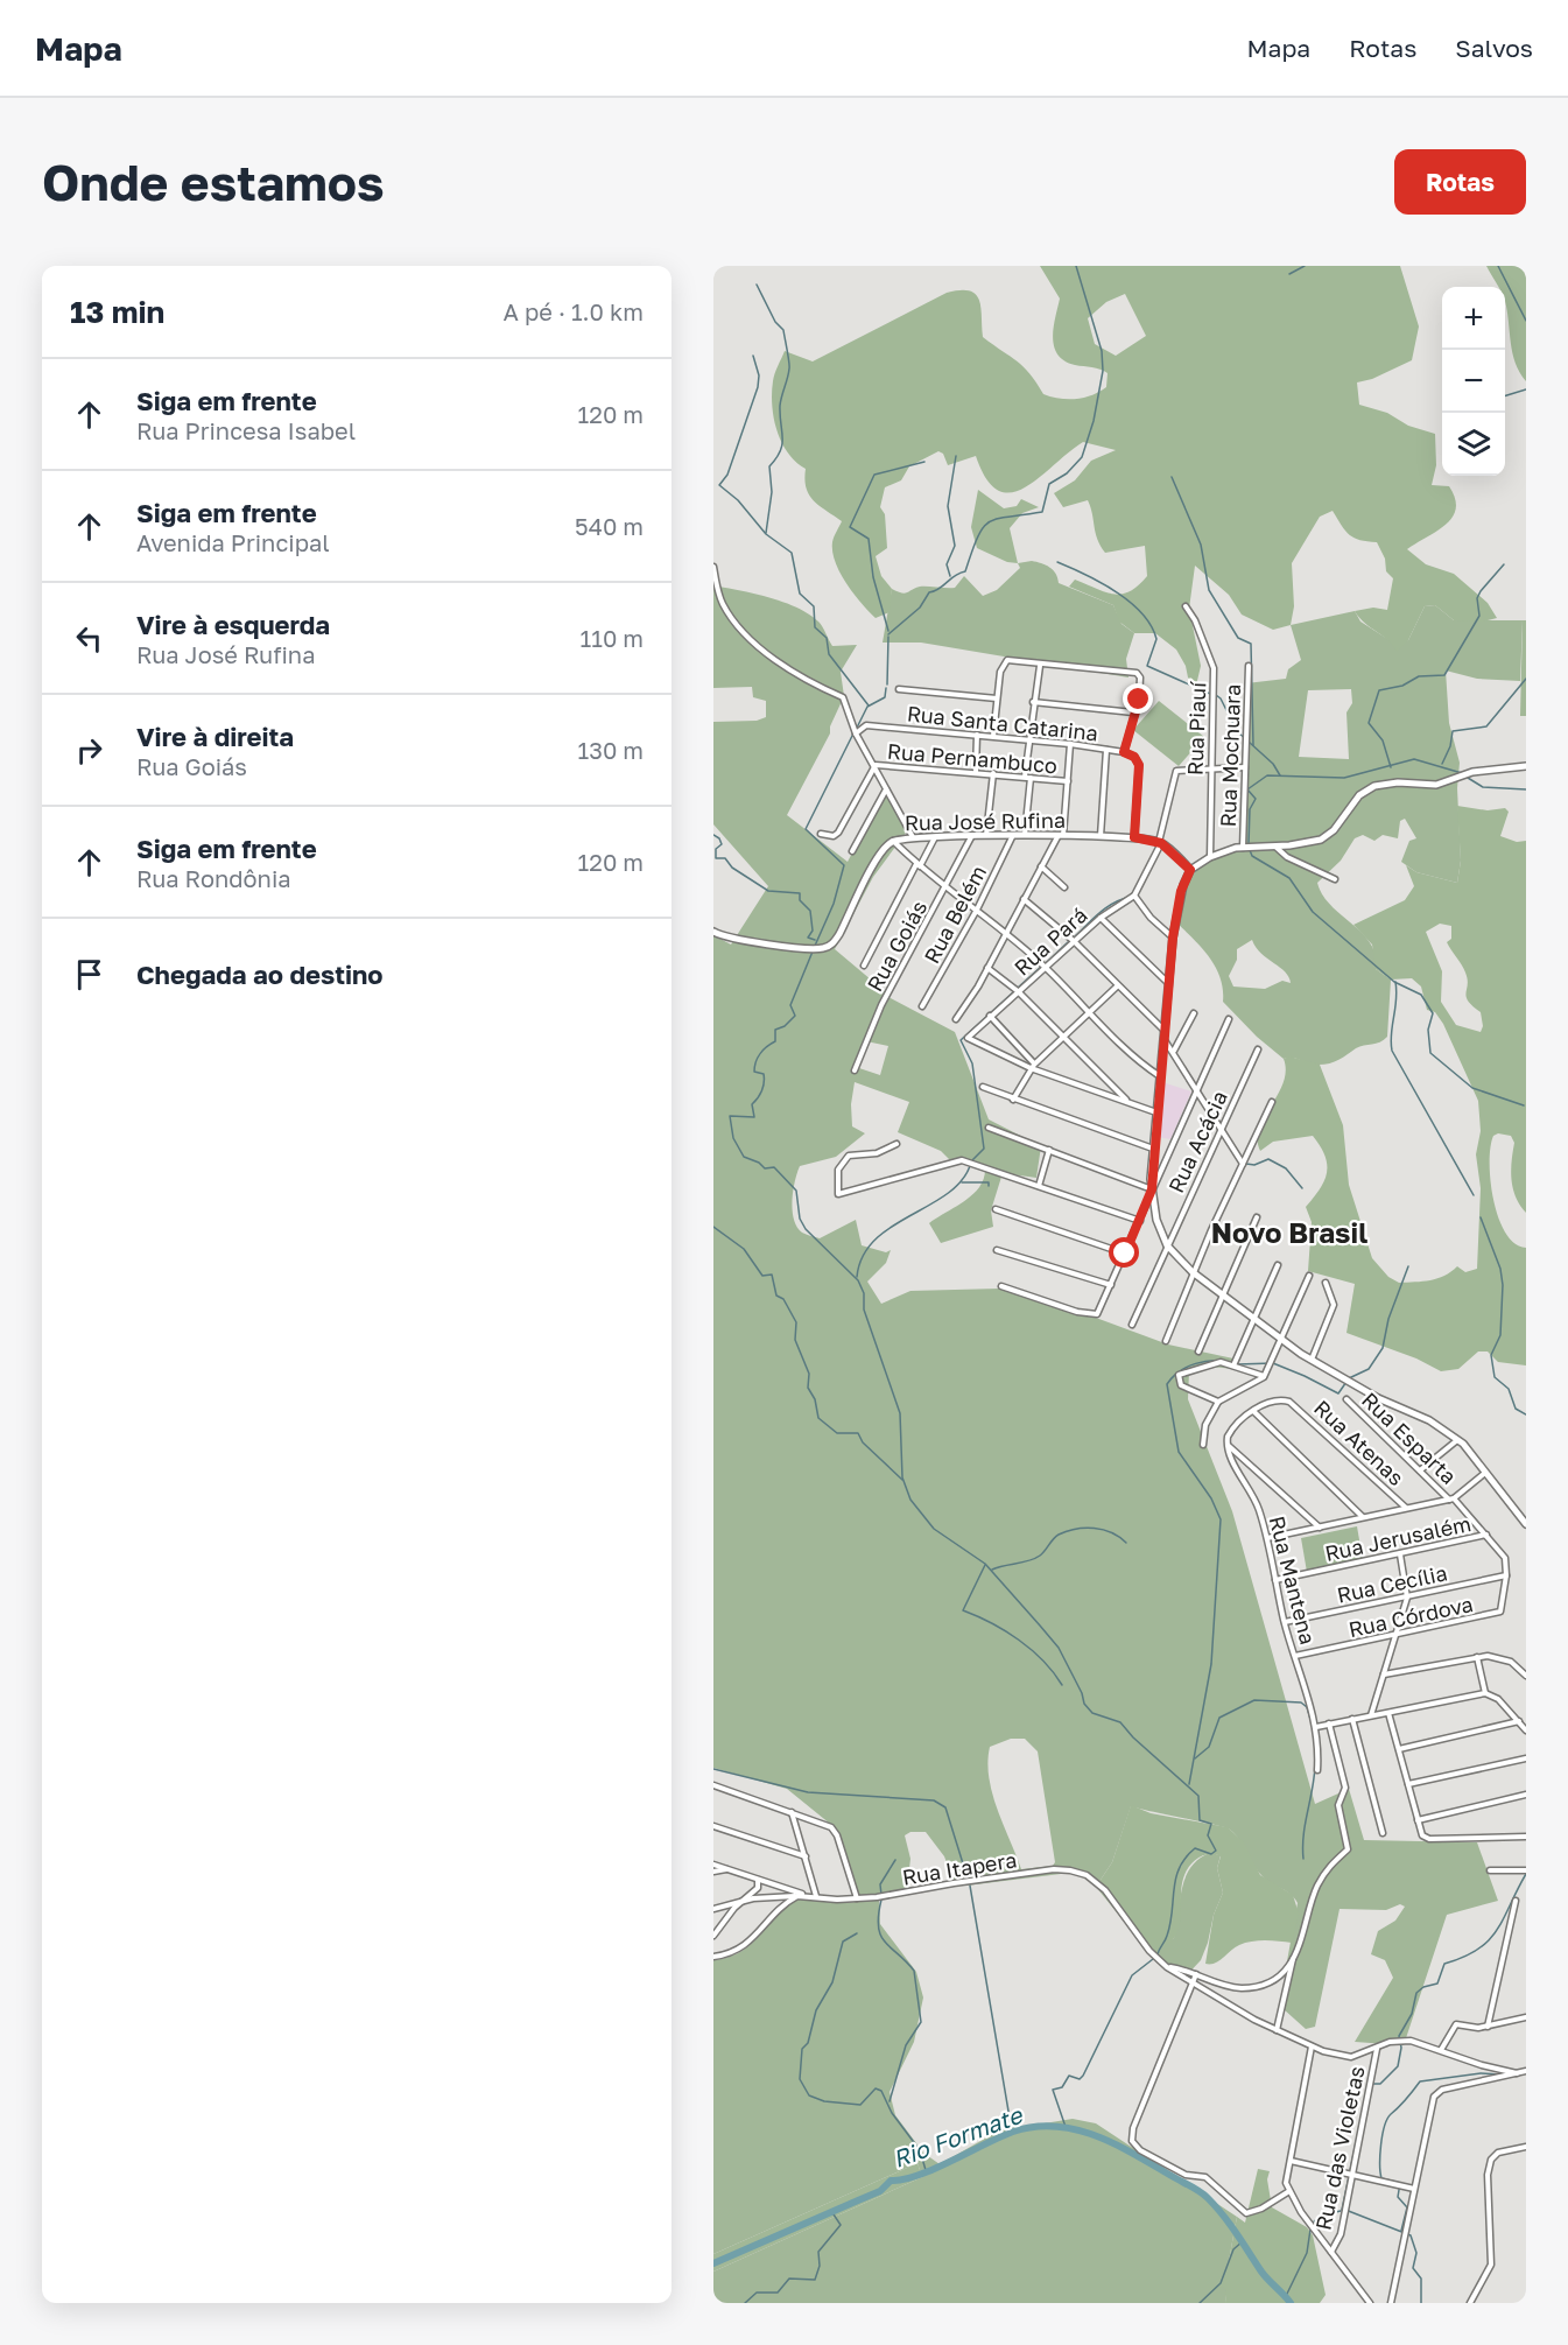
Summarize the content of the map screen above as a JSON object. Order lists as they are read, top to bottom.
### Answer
{
  "streets": {
    "street": [
      "Rua Santa Catarina",
      "Rua Piauí",
      "Rua Mochuara",
      "Rua Pernambuco",
      "Rua José Rufina",
      "Rua Belém",
      "Rua Pará",
      "Rua Goiás",
      "Rua Acácia",
      "Rua Esparta",
      "Rua Atenas",
      "Rua Jerusalém",
      "Rua Mantena",
      "Rua Cecília",
      "Rua Córdova",
      "Rua Itapera",
      "Rua das Violetas"
    ]
  },
  "crossings": [
    ["Rua Santa Catarina", "Rua José Rufina"],
    ["Rua José Rufina", "Rua Belém"],
    ["Rua José Rufina", "Rua Goiás"],
    ["Rua Esparta", "Rua Jerusalém"],
    ["Rua Esparta", "Rua Cecília"],
    ["Rua Esparta", "Rua Córdova"],
    ["Rua Jerusalém", "Rua Mantena"],
    ["Rua Mantena", "Rua Cecília"],
    ["Rua Mantena", "Rua Córdova"],
    ["Rua Cecília", "Rua Córdova"],
    ["Rua Itapera", "Rua das Violetas"]
  ],
  "districts": ["Novo Brasil"],
  "water": ["Rio Formate"],
  "page": {
    "header": "Mapa",
    "nav": ["Mapa", "Rotas", "Salvos"],
    "buttons": "Rotas",
    "title": "Onde estamos",
    "heading": ["13 min", "A pé · 1.0 km"],
    "map_buttons": ["+", "−"],
    "list": [
      ["Siga em frente", "Rua Princesa Isabel", "120 m"],
      ["Siga em frente", "Avenida Principal", "540 m"],
      ["Vire à esquerda", "Rua José Rufina", "110 m"],
      ["Vire à direita", "Rua Goiás", "130 m"],
      ["Siga em frente", "Rua Rondônia", "120 m"],
      "Chegada ao destino"
    ]
  }
}
